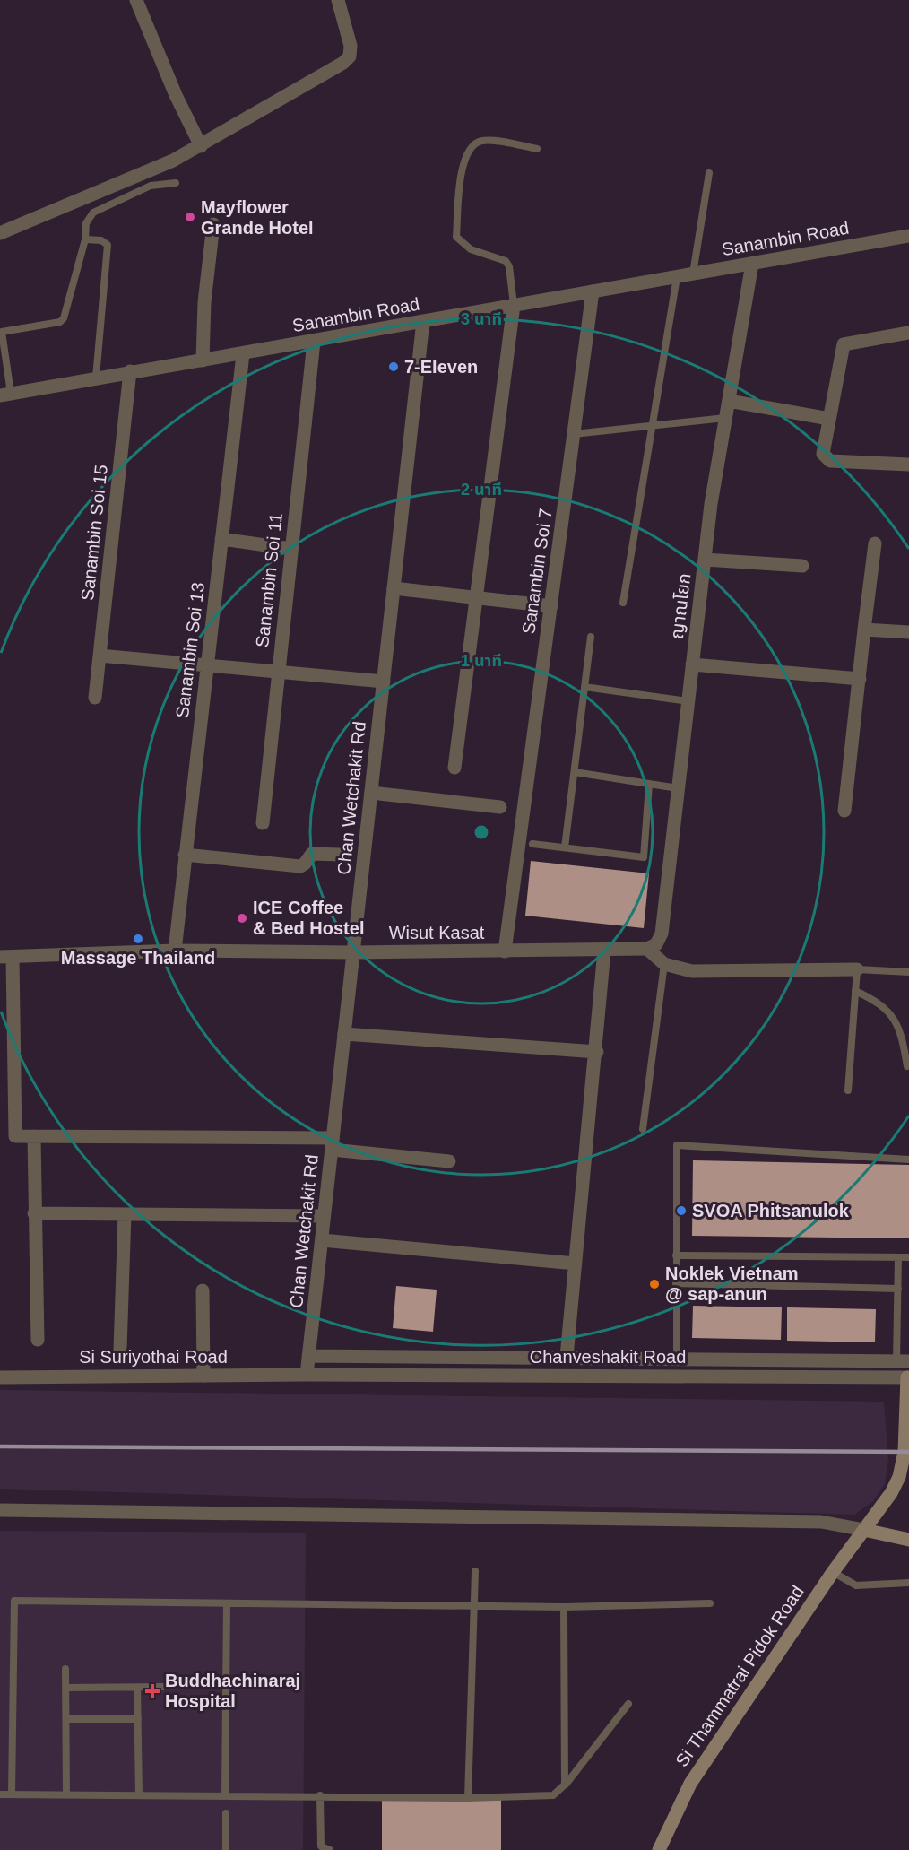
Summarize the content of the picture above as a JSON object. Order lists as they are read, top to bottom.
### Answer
{
  "streets": {
    "main road": ["Si Thammatrai Pidok Road"],
    "street": [
      "Sanambin Road",
      "Sanambin Soi 15",
      "Sanambin Soi 7",
      "Sanambin Soi 11",
      "ญาณโยก",
      "Sanambin Soi 13",
      "Chan Wetchakit Rd",
      "Wisut Kasat",
      "Si Suriyothai Road",
      "Chanveshakit Road"
    ]
  },
  "crossings": [
    ["Sanambin Road", "Sanambin Soi 15"],
    ["Sanambin Road", "Sanambin Soi 7"],
    ["Sanambin Road", "Sanambin Soi 11"],
    ["Sanambin Road", "ญาณโยก"],
    ["Sanambin Road", "Sanambin Soi 13"],
    ["Sanambin Road", "Chan Wetchakit Rd"],
    ["Sanambin Soi 7", "Wisut Kasat"],
    ["ญาณโยก", "Wisut Kasat"],
    ["Sanambin Soi 13", "Wisut Kasat"],
    ["Chan Wetchakit Rd", "Wisut Kasat"],
    ["Chan Wetchakit Rd", "Si Suriyothai Road"],
    ["Chan Wetchakit Rd", "Chanveshakit Road"],
    ["Si Suriyothai Road", "Chanveshakit Road"],
    ["Chanveshakit Road", "Si Thammatrai Pidok Road"]
  ],
  "places": {
    "other": [
      "Mayflower Grande Hotel",
      "7-Eleven",
      "ICE Coffee & Bed Hostel",
      "Massage Thailand",
      "SVOA Phitsanulok",
      "Noklek Vietnam @ sap-anun"
    ],
    "health": ["Buddhachinaraj Hospital"]
  },
  "rings": ["3 นาที", "2 นาที", "1 นาที"]
}
